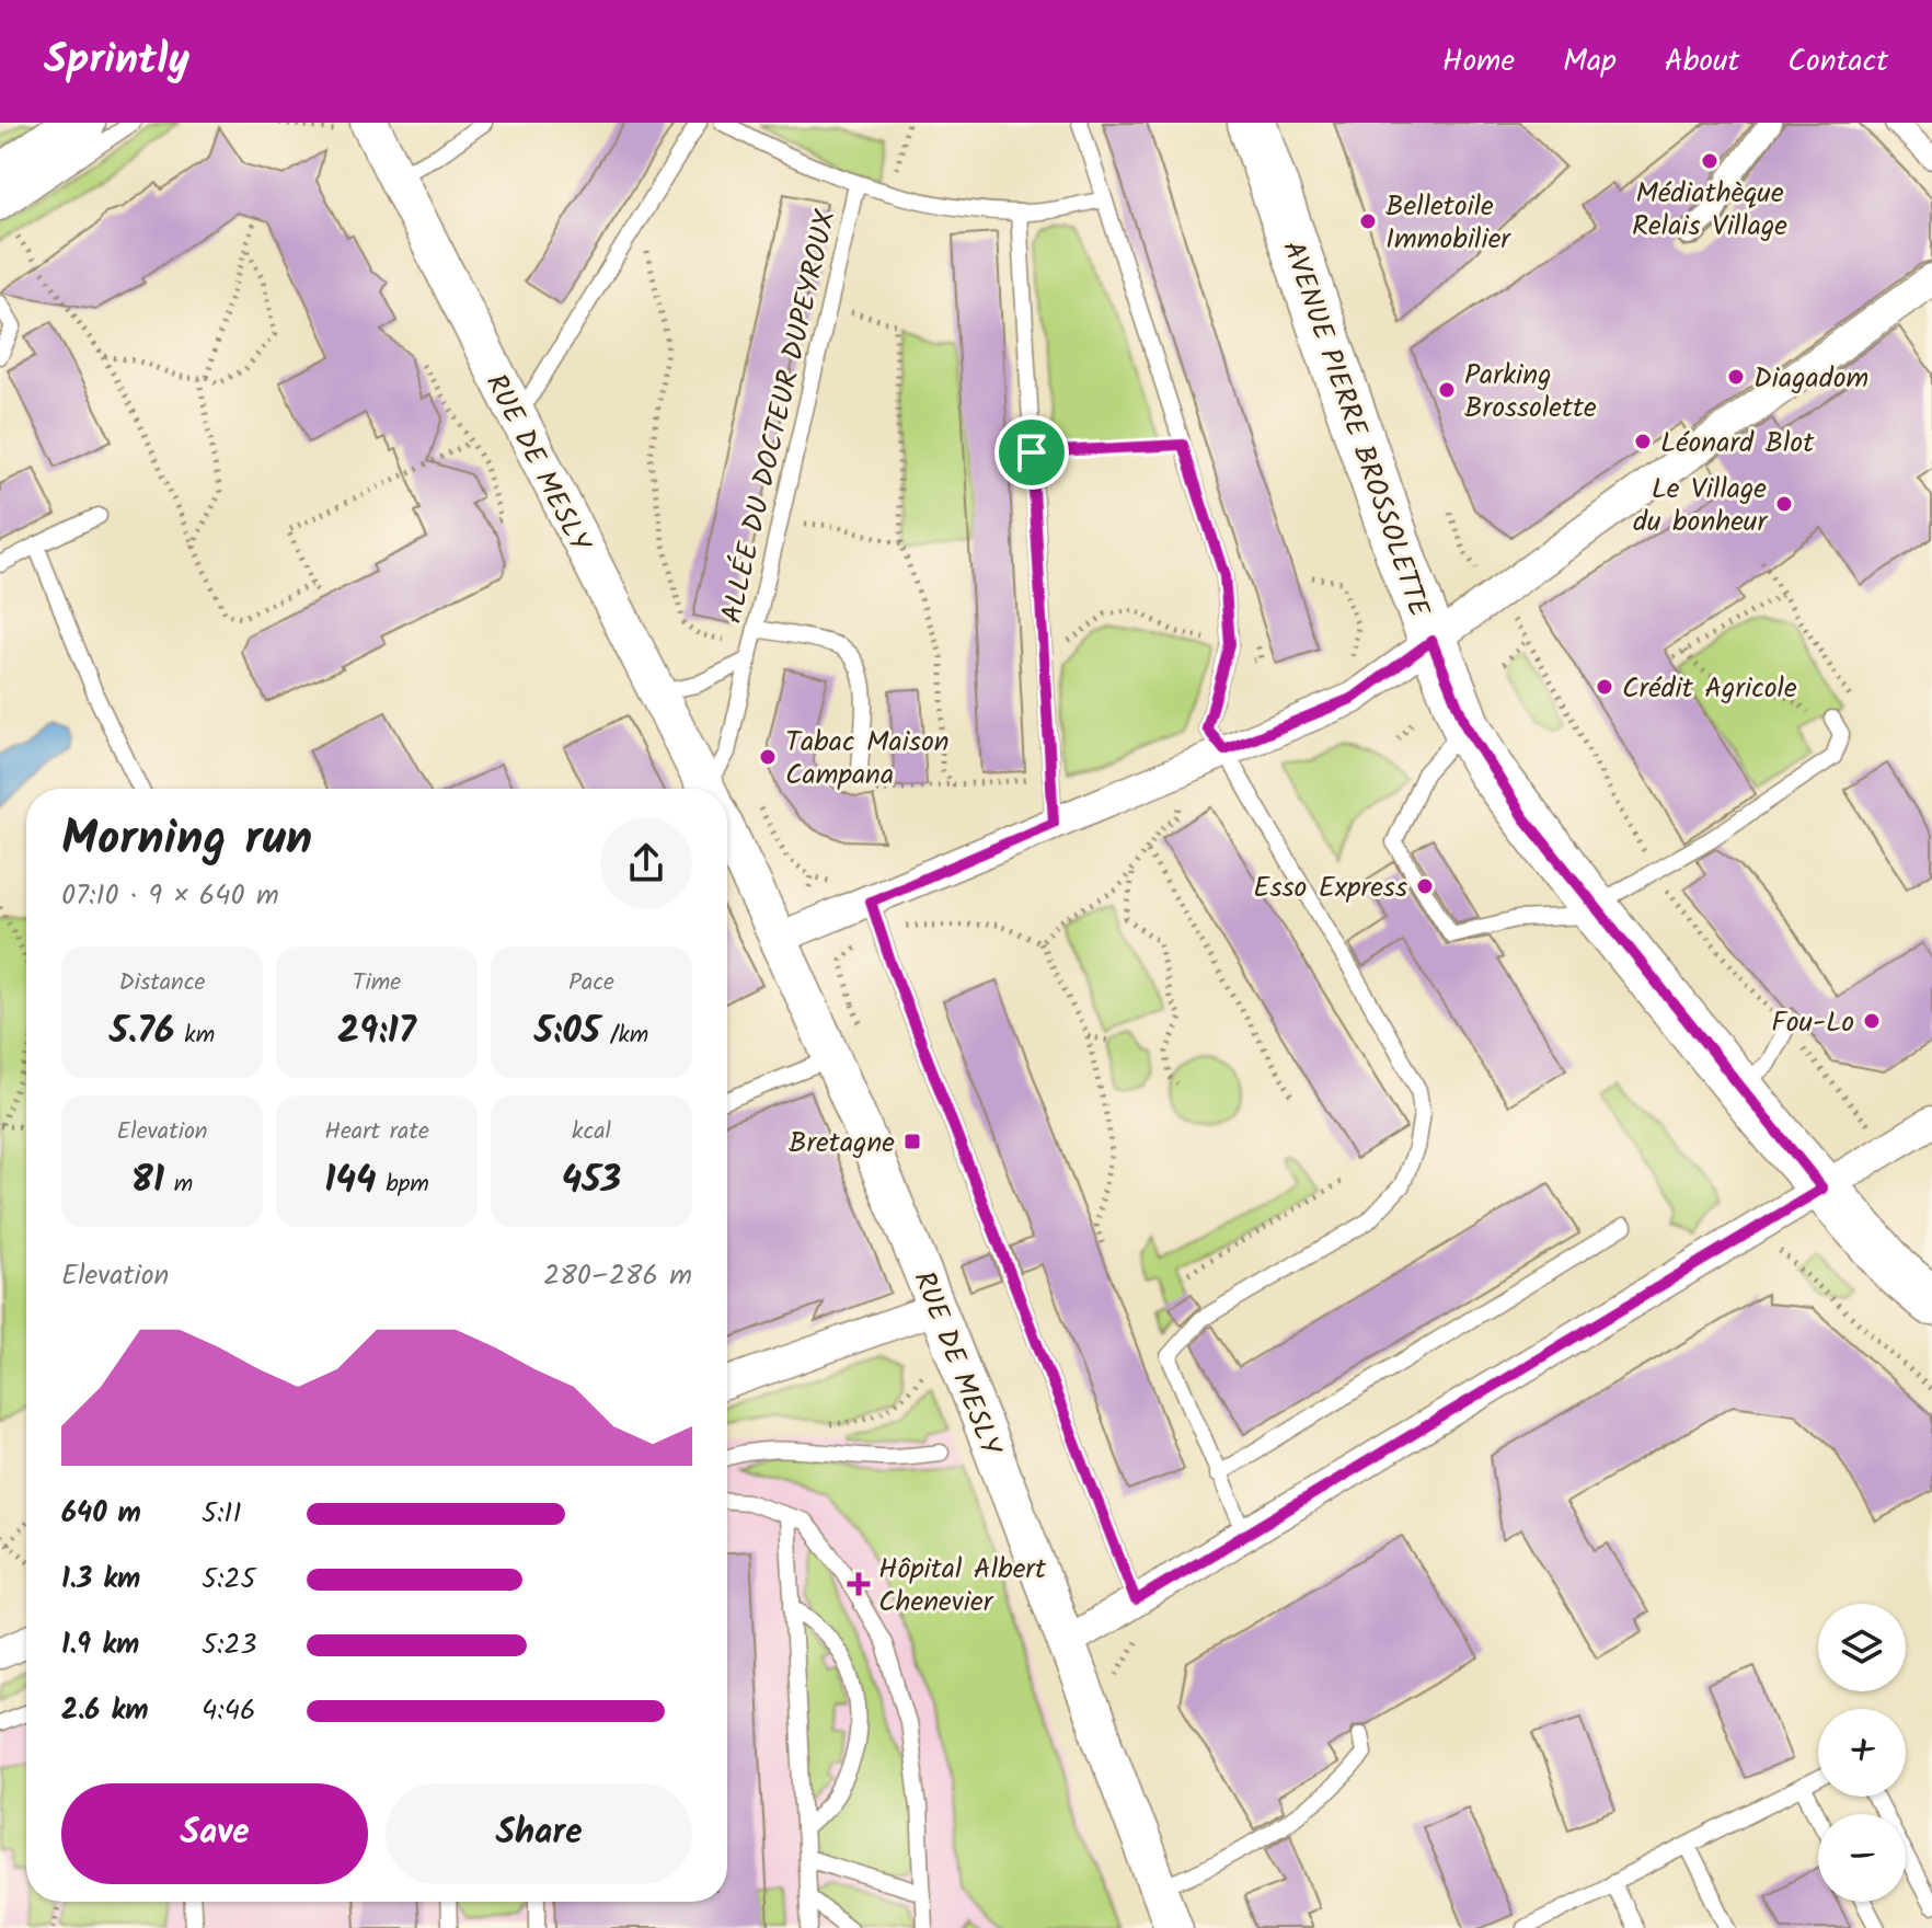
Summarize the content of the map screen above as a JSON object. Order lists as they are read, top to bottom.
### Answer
{
  "streets": {
    "main road": ["AVENUE PIERRE BROSSOLETTE"],
    "street": ["RUE DE MESLY"],
    "lane": ["ALLÉE DU DOCTEUR DUPEYROUX"]
  },
  "crossings": [
    ["ALLÉE DU DOCTEUR DUPEYROUX", "RUE DE MESLY"]
  ],
  "places": {
    "other": [
      "Médiathèque Relais Village",
      "Belletoile Immobilier",
      "Diagadom",
      "Parking Brossolette",
      "Léonard Blot",
      "Le Village du bonheur",
      "Crédit Agricole",
      "Tabac Maison Campana",
      "Esso Express",
      "Fou-Lo"
    ],
    "transit": ["Bretagne"],
    "health": ["Hôpital Albert Chenevier"]
  },
  "page": {
    "header": "Sprintly",
    "nav": [
      "Home",
      "Map",
      "About",
      "Contact"
    ],
    "heading": ["Morning run", "07:10 · 9 × 640 m"],
    "stats": [
      ["Distance", "5.76 km"],
      ["Time", "29:17"],
      ["Pace", "5:05 /km"],
      ["Elevation", "81 m"],
      ["Heart rate", "144 bpm"],
      ["kcal", "453"]
    ],
    "chart": ["Elevation", "280–286 m"],
    "list": [
      {
        "name": "640 m",
        "note": "5:11"
      },
      {
        "name": "1.3 km",
        "note": "5:25"
      },
      {
        "name": "1.9 km",
        "note": "5:23"
      },
      {
        "name": "2.6 km",
        "note": "4:46"
      }
    ],
    "map_buttons": ["+", "−"],
    "buttons": ["Save", "Share"]
  }
}
